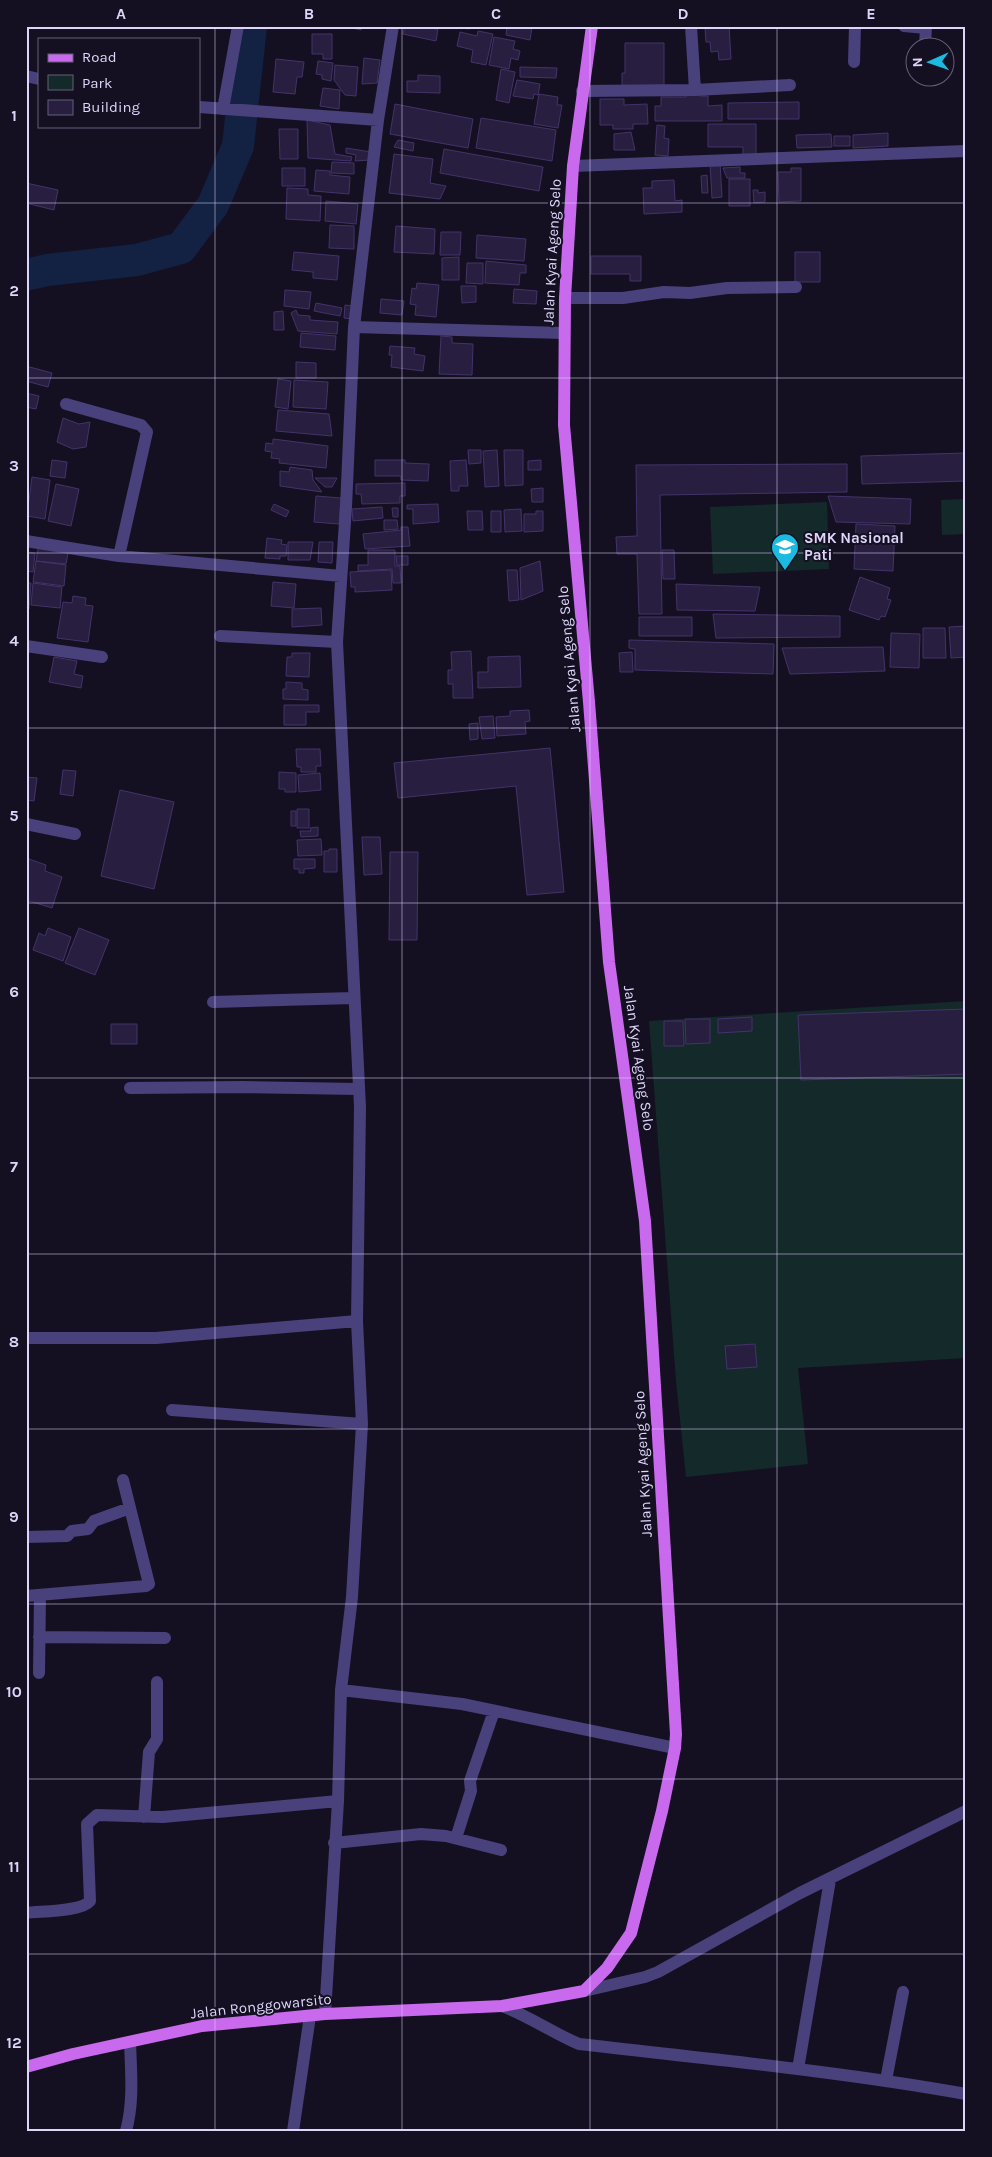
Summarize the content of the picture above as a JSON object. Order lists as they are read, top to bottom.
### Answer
{
  "streets": {
    "main road": ["Jalan Kyai Ageng Selo", "Jalan Ronggowarsito"]
  },
  "places": {
    "school or university": ["SMK Nasional Pati"]
  },
  "legend": ["Road", "Park", "Building"],
  "north": "left",
  "grid": {
    "columns": [
      "A",
      "B",
      "C",
      "D",
      "E"
    ],
    "rows": [
      "1",
      "2",
      "3",
      "4",
      "5",
      "6",
      "7",
      "8",
      "9",
      "10",
      "11",
      "12"
    ]
  }
}
